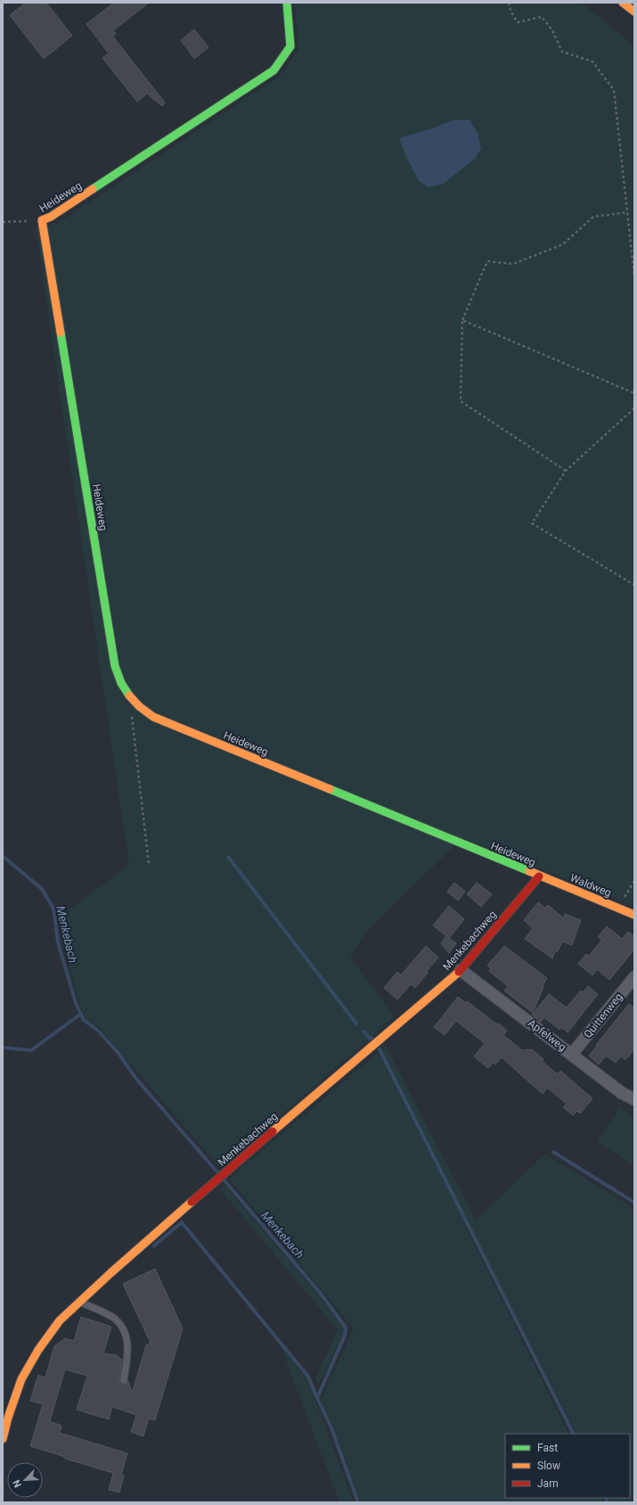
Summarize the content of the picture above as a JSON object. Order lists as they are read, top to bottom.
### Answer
{
  "streets": {
    "main road": ["Heideweg", "Waldweg", "Menkebachweg"],
    "street": ["Quittenweg", "Apfelweg"]
  },
  "crossings": [
    ["Heideweg", "Waldweg"],
    ["Heideweg", "Menkebachweg"],
    ["Waldweg", "Menkebachweg"],
    ["Menkebachweg", "Apfelweg"],
    ["Quittenweg", "Apfelweg"]
  ],
  "water": ["Menkebach"],
  "legend": ["Fast", "Slow", "Jam"],
  "north": "bottom left"
}
